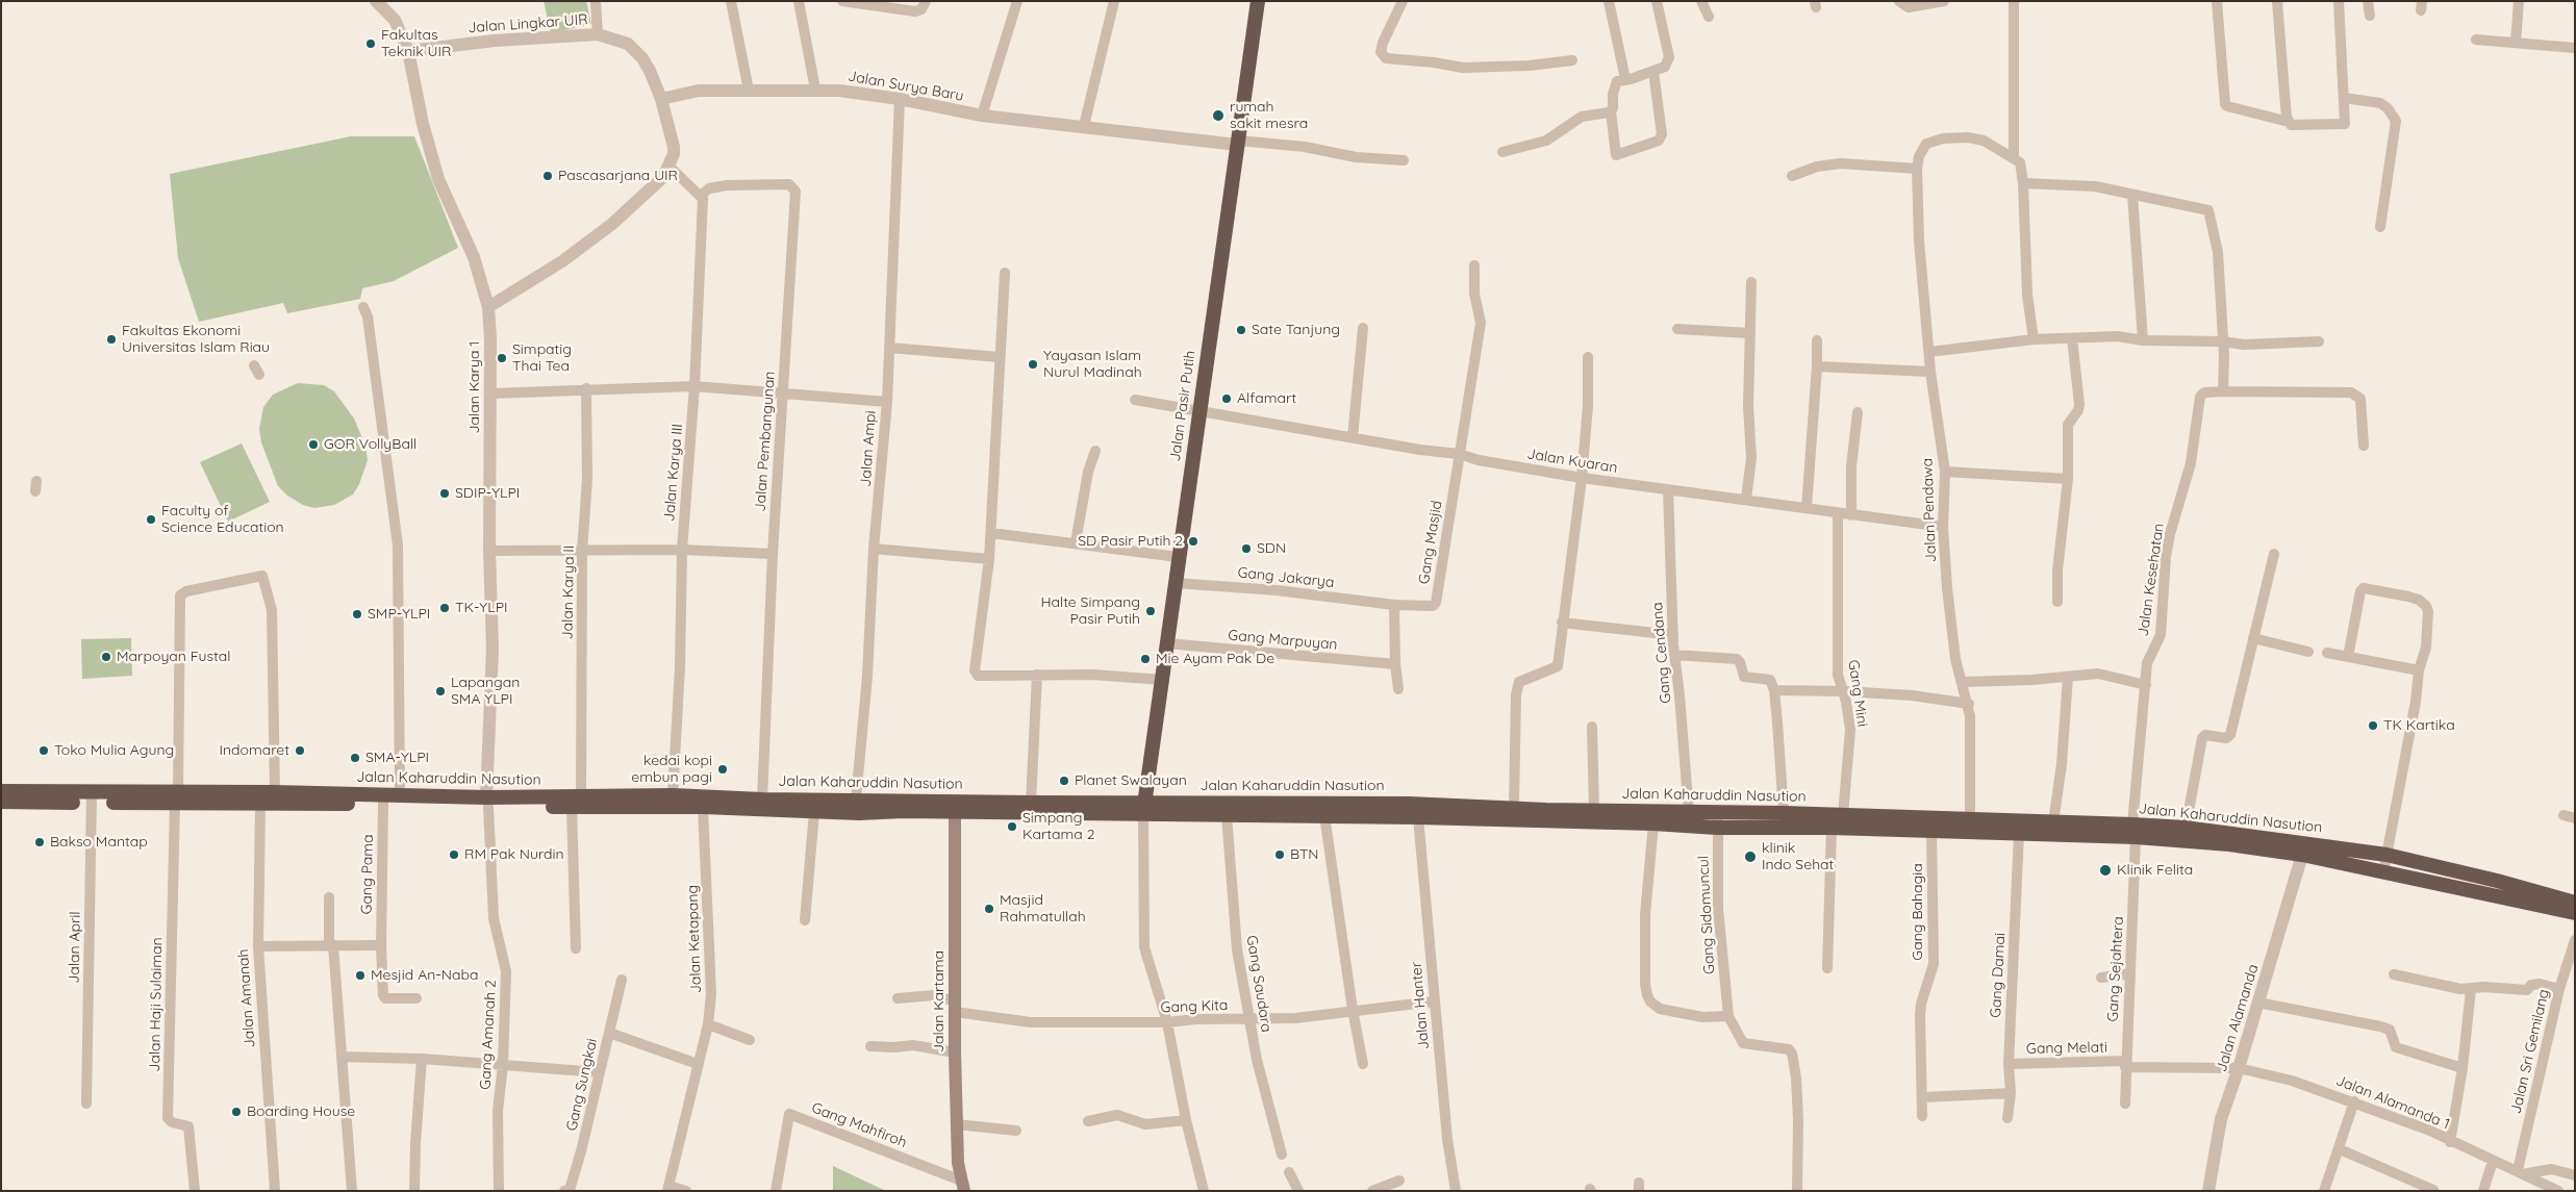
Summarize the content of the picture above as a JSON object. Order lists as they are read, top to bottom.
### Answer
{
  "streets": {
    "highway": ["Jalan Pasir Putih", "Jalan Kaharuddin Nasution"],
    "main road": ["Jalan Kartama"],
    "street": [
      "Jalan Lingkar UIR",
      "Jalan Surya Baru",
      "Jalan Karya 1",
      "Jalan Pembangunan",
      "Jalan Ampi",
      "Jalan Kuaran",
      "Jalan Karya III",
      "Jalan Pendawa",
      "Gang Masjid",
      "Gang Jakarya",
      "Jalan Kesehatan",
      "Jalan Karya II",
      "Gang Marpuyan",
      "Gang Cendana",
      "Gang Mini",
      "Gang Pama",
      "Gang Bahagia",
      "Gang Sidomuncul",
      "Jalan Ketapang",
      "Jalan April",
      "Gang Sejahtera",
      "Gang Damai",
      "Gang Saudara",
      "Jalan Amanah",
      "Jalan Haji Sulaiman",
      "Jalan Hanter",
      "Gang Kita",
      "Jalan Alamanda",
      "Gang Amanah 2",
      "Gang Melati",
      "Jalan Sri Gemilang",
      "Gang Sungkai",
      "Jalan Alamanda 1",
      "Gang Mahfiroh"
    ]
  },
  "crossings": [
    ["Jalan Lingkar UIR", "Jalan Surya Baru"],
    ["Jalan Lingkar UIR", "Jalan Karya 1"],
    ["Jalan Surya Baru", "Jalan Pasir Putih"],
    ["Jalan Surya Baru", "Jalan Ampi"],
    ["Jalan Karya 1", "Jalan Kaharuddin Nasution"],
    ["Jalan Karya 1", "Gang Amanah 2"],
    ["Jalan Pasir Putih", "Jalan Kuaran"],
    ["Jalan Pasir Putih", "Gang Jakarya"],
    ["Jalan Pasir Putih", "Gang Marpuyan"],
    ["Jalan Pasir Putih", "Jalan Kaharuddin Nasution"],
    ["Jalan Pembangunan", "Jalan Karya III"],
    ["Jalan Pembangunan", "Jalan Kaharuddin Nasution"],
    ["Jalan Ampi", "Jalan Kaharuddin Nasution"],
    ["Jalan Kuaran", "Jalan Pendawa"],
    ["Jalan Kuaran", "Gang Masjid"],
    ["Jalan Kuaran", "Gang Cendana"],
    ["Jalan Kuaran", "Gang Mini"],
    ["Jalan Karya III", "Jalan Kaharuddin Nasution"],
    ["Jalan Pendawa", "Jalan Kaharuddin Nasution"],
    ["Gang Masjid", "Gang Jakarya"],
    ["Jalan Kesehatan", "Jalan Kaharuddin Nasution"],
    ["Jalan Kesehatan", "Gang Sejahtera"],
    ["Jalan Karya II", "Jalan Kaharuddin Nasution"],
    ["Gang Cendana", "Jalan Kaharuddin Nasution"],
    ["Gang Mini", "Jalan Kaharuddin Nasution"],
    ["Jalan Kaharuddin Nasution", "Gang Pama"],
    ["Jalan Kaharuddin Nasution", "Gang Bahagia"],
    ["Jalan Kaharuddin Nasution", "Gang Sidomuncul"],
    ["Jalan Kaharuddin Nasution", "Jalan Ketapang"],
    ["Jalan Kaharuddin Nasution", "Jalan April"],
    ["Jalan Kaharuddin Nasution", "Gang Sejahtera"],
    ["Jalan Kaharuddin Nasution", "Gang Damai"],
    ["Jalan Kaharuddin Nasution", "Gang Saudara"],
    ["Jalan Kaharuddin Nasution", "Jalan Amanah"],
    ["Jalan Kaharuddin Nasution", "Jalan Kartama"],
    ["Jalan Kaharuddin Nasution", "Jalan Haji Sulaiman"],
    ["Jalan Kaharuddin Nasution", "Jalan Hanter"],
    ["Jalan Kaharuddin Nasution", "Jalan Alamanda"],
    ["Jalan Kaharuddin Nasution", "Gang Amanah 2"],
    ["Gang Sejahtera", "Gang Melati"],
    ["Gang Damai", "Gang Melati"],
    ["Gang Saudara", "Gang Kita"],
    ["Jalan Kartama", "Gang Kita"],
    ["Jalan Kartama", "Gang Mahfiroh"],
    ["Jalan Hanter", "Gang Kita"],
    ["Jalan Alamanda", "Gang Melati"],
    ["Jalan Alamanda", "Jalan Alamanda 1"],
    ["Gang Melati", "Jalan Alamanda 1"],
    ["Jalan Sri Gemilang", "Jalan Alamanda 1"]
  ],
  "places": [
    "Fakultas Teknik UIR",
    "rumah sakit mesra",
    "Pascasarjana UIR",
    "Sate Tanjung",
    "Fakultas Ekonomi Universitas Islam Riau",
    "Simpatig Thai Tea",
    "Yayasan Islam Nurul Madinah",
    "Alfamart",
    "GOR VollyBall",
    "SDIP-YLPI",
    "Faculty of Science Education",
    "SD Pasir Putih 2",
    "SDN",
    "TK-YLPI",
    "Halte Simpang Pasir Putih",
    "SMP-YLPI",
    "Marpoyan Fustal",
    "Mie Ayam Pak De",
    "Lapangan SMA YLPI",
    "TK Kartika",
    "Toko Mulia Agung",
    "Indomaret",
    "SMA-YLPI",
    "kedai kopi embun pagi",
    "Planet Swalayan",
    "Simpang Kartama 2",
    "Bakso Mantap",
    "RM Pak Nurdin",
    "BTN",
    "klinik Indo Sehat",
    "Klinik Felita",
    "Masjid Rahmatullah",
    "Mesjid An-Naba",
    "Boarding House"
  ]
}
